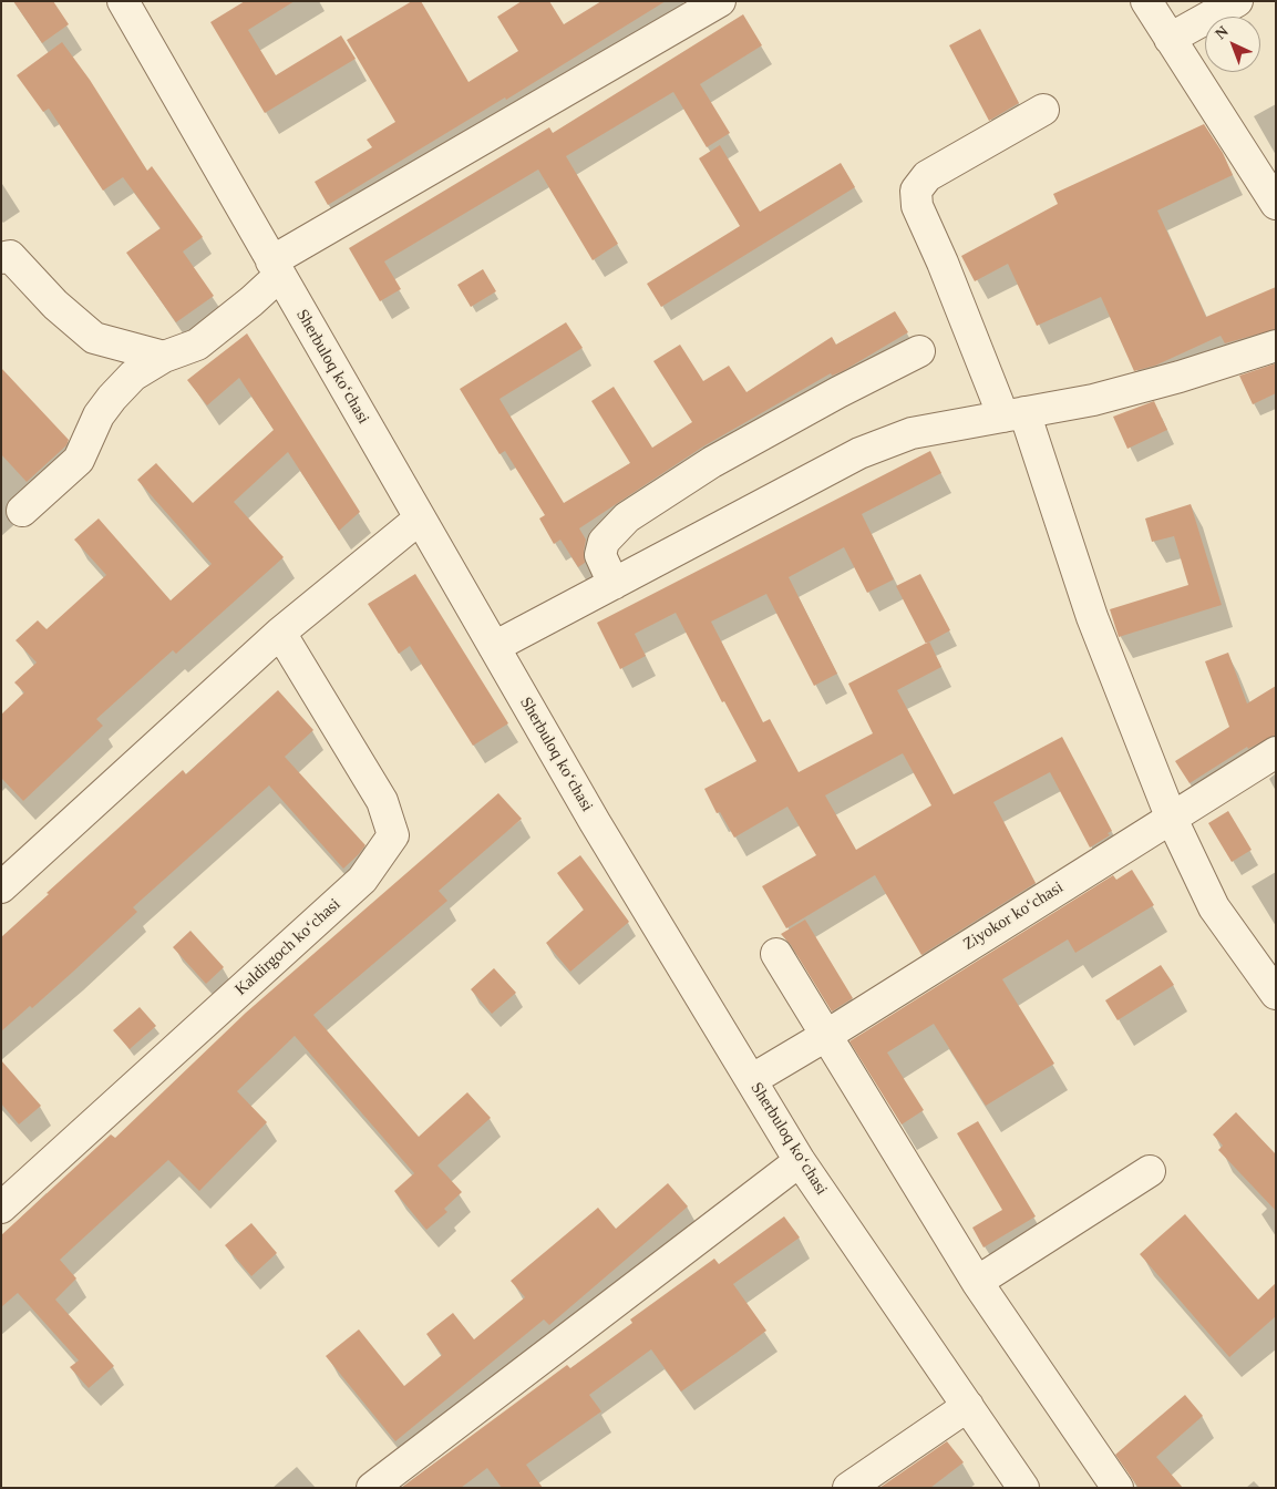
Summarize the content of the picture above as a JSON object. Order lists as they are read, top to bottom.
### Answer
{
  "streets": {
    "street": ["Sherbuloq koʻchasi", "Ziyokor koʻchasi", "Kaldirgoch koʻchasi"]
  },
  "crossings": [
    ["Sherbuloq koʻchasi", "Ziyokor koʻchasi"]
  ],
  "north": "top left"
}
